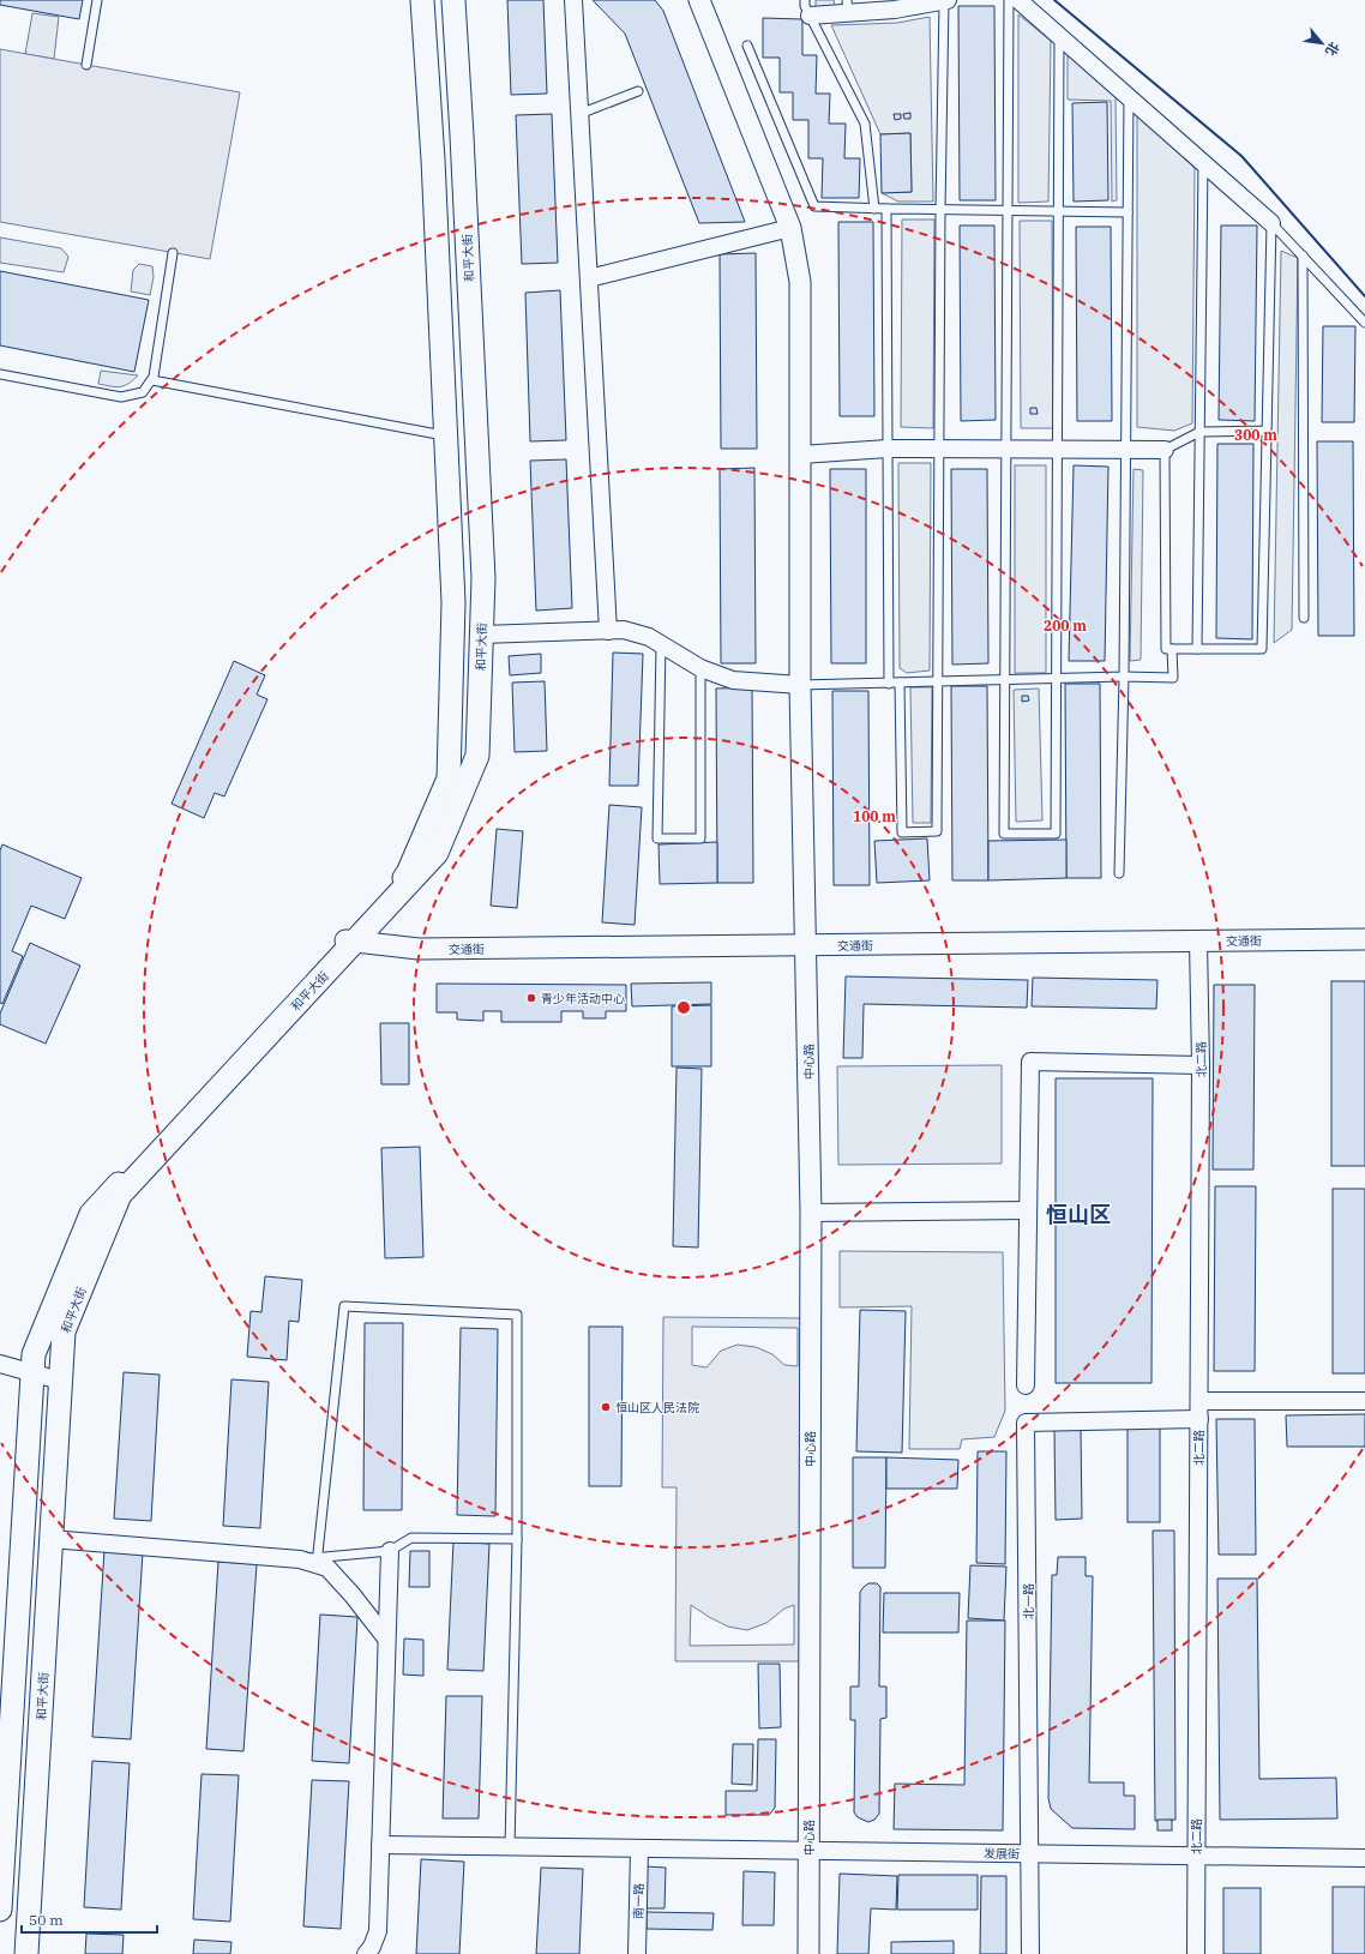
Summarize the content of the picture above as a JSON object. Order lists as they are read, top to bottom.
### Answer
{
  "streets": {
    "main road": ["和平大街"],
    "street": [
      "交通街",
      "北二路",
      "中心路",
      "北一路",
      "发展街",
      "南一路"
    ]
  },
  "crossings": [
    ["和平大街", "交通街"],
    ["交通街", "北二路"],
    ["交通街", "中心路"],
    ["北二路", "北一路"],
    ["北二路", "发展街"],
    ["中心路", "发展街"],
    ["北一路", "发展街"],
    ["发展街", "南一路"]
  ],
  "districts": ["恒山区"],
  "places": ["青少年活动中心", "恒山区人民法院"],
  "scale_bar": "50 m",
  "north": "bottom right",
  "rings": ["300 m", "200 m", "100 m"]
}
